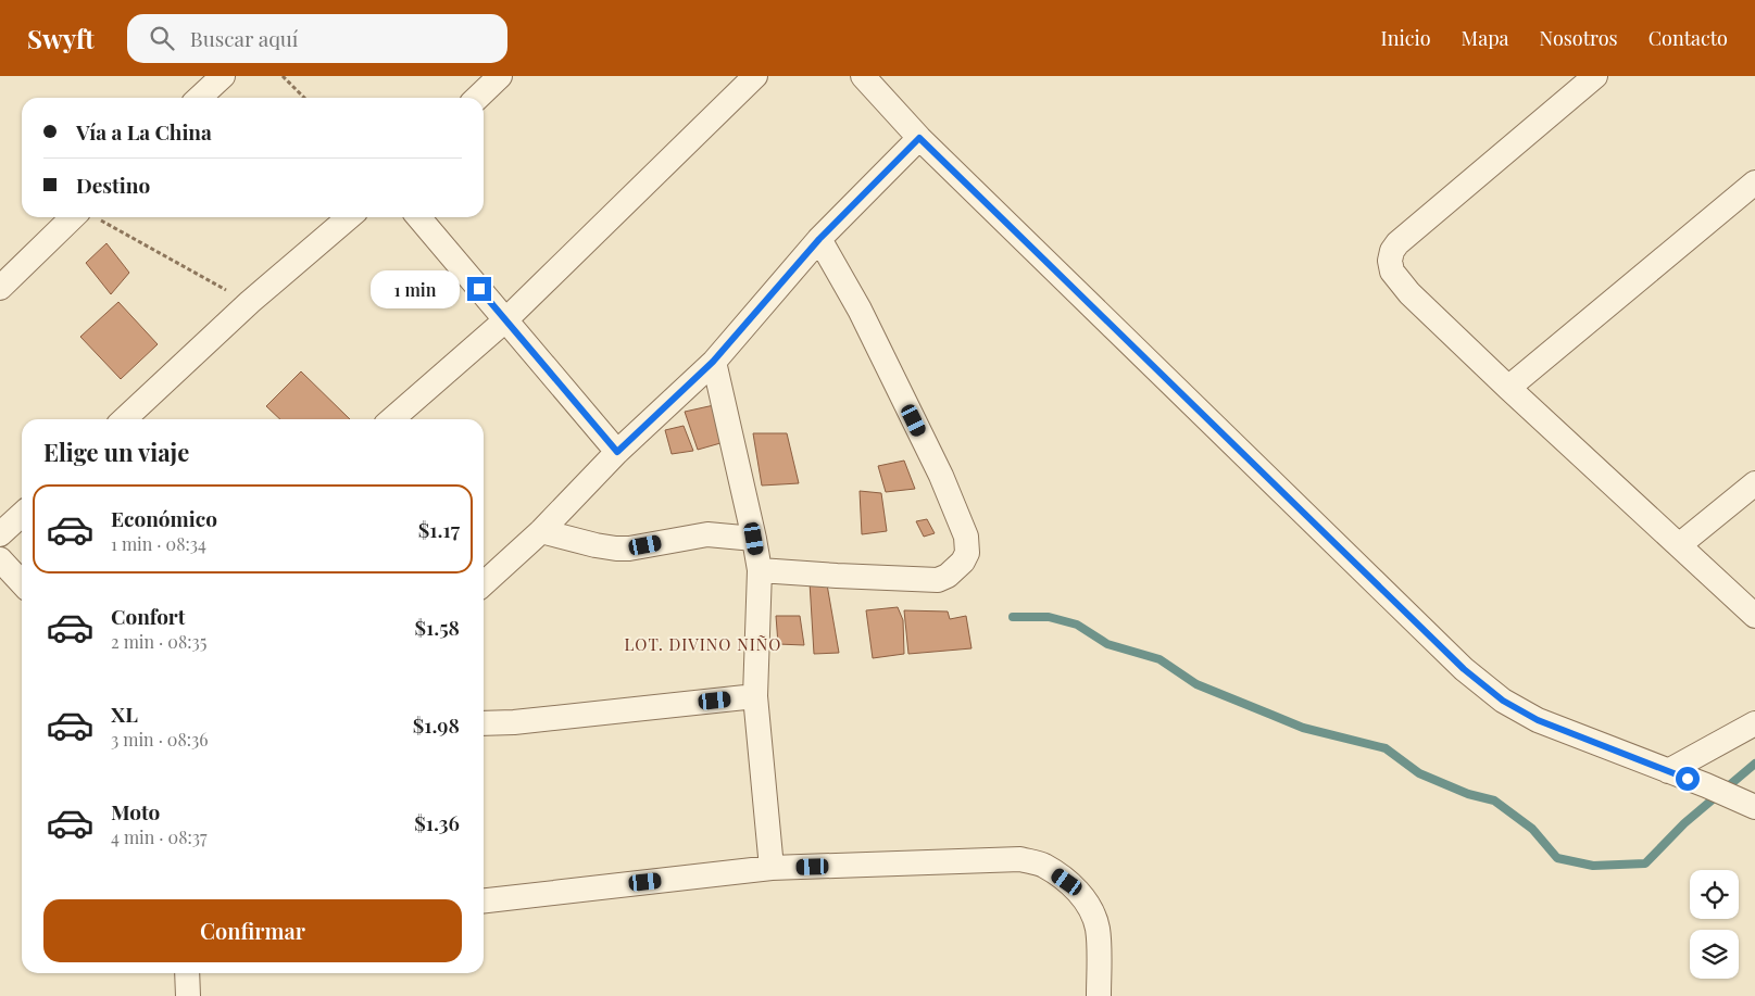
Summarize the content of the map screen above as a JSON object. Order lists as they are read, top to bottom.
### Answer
{
  "districts": ["LOT. DIVINO NIÑO"],
  "page": {
    "header": "Swyft",
    "search": "Buscar aquí",
    "nav": [
      "Inicio",
      "Mapa",
      "Nosotros",
      "Contacto"
    ],
    "banner": ["Vía a La China", "Destino"],
    "bubble": "1 min",
    "heading": "Elige un viaje",
    "list": [
      {
        "name": "Económico",
        "note": "1 min · 08:34",
        "value": "$1.17"
      },
      {
        "name": "Confort",
        "note": "2 min · 08:35",
        "value": "$1.58"
      },
      {
        "name": "XL",
        "note": "3 min · 08:36",
        "value": "$1.98"
      },
      {
        "name": "Moto",
        "note": "4 min · 08:37",
        "value": "$1.36"
      }
    ],
    "buttons": "Confirmar"
  }
}
